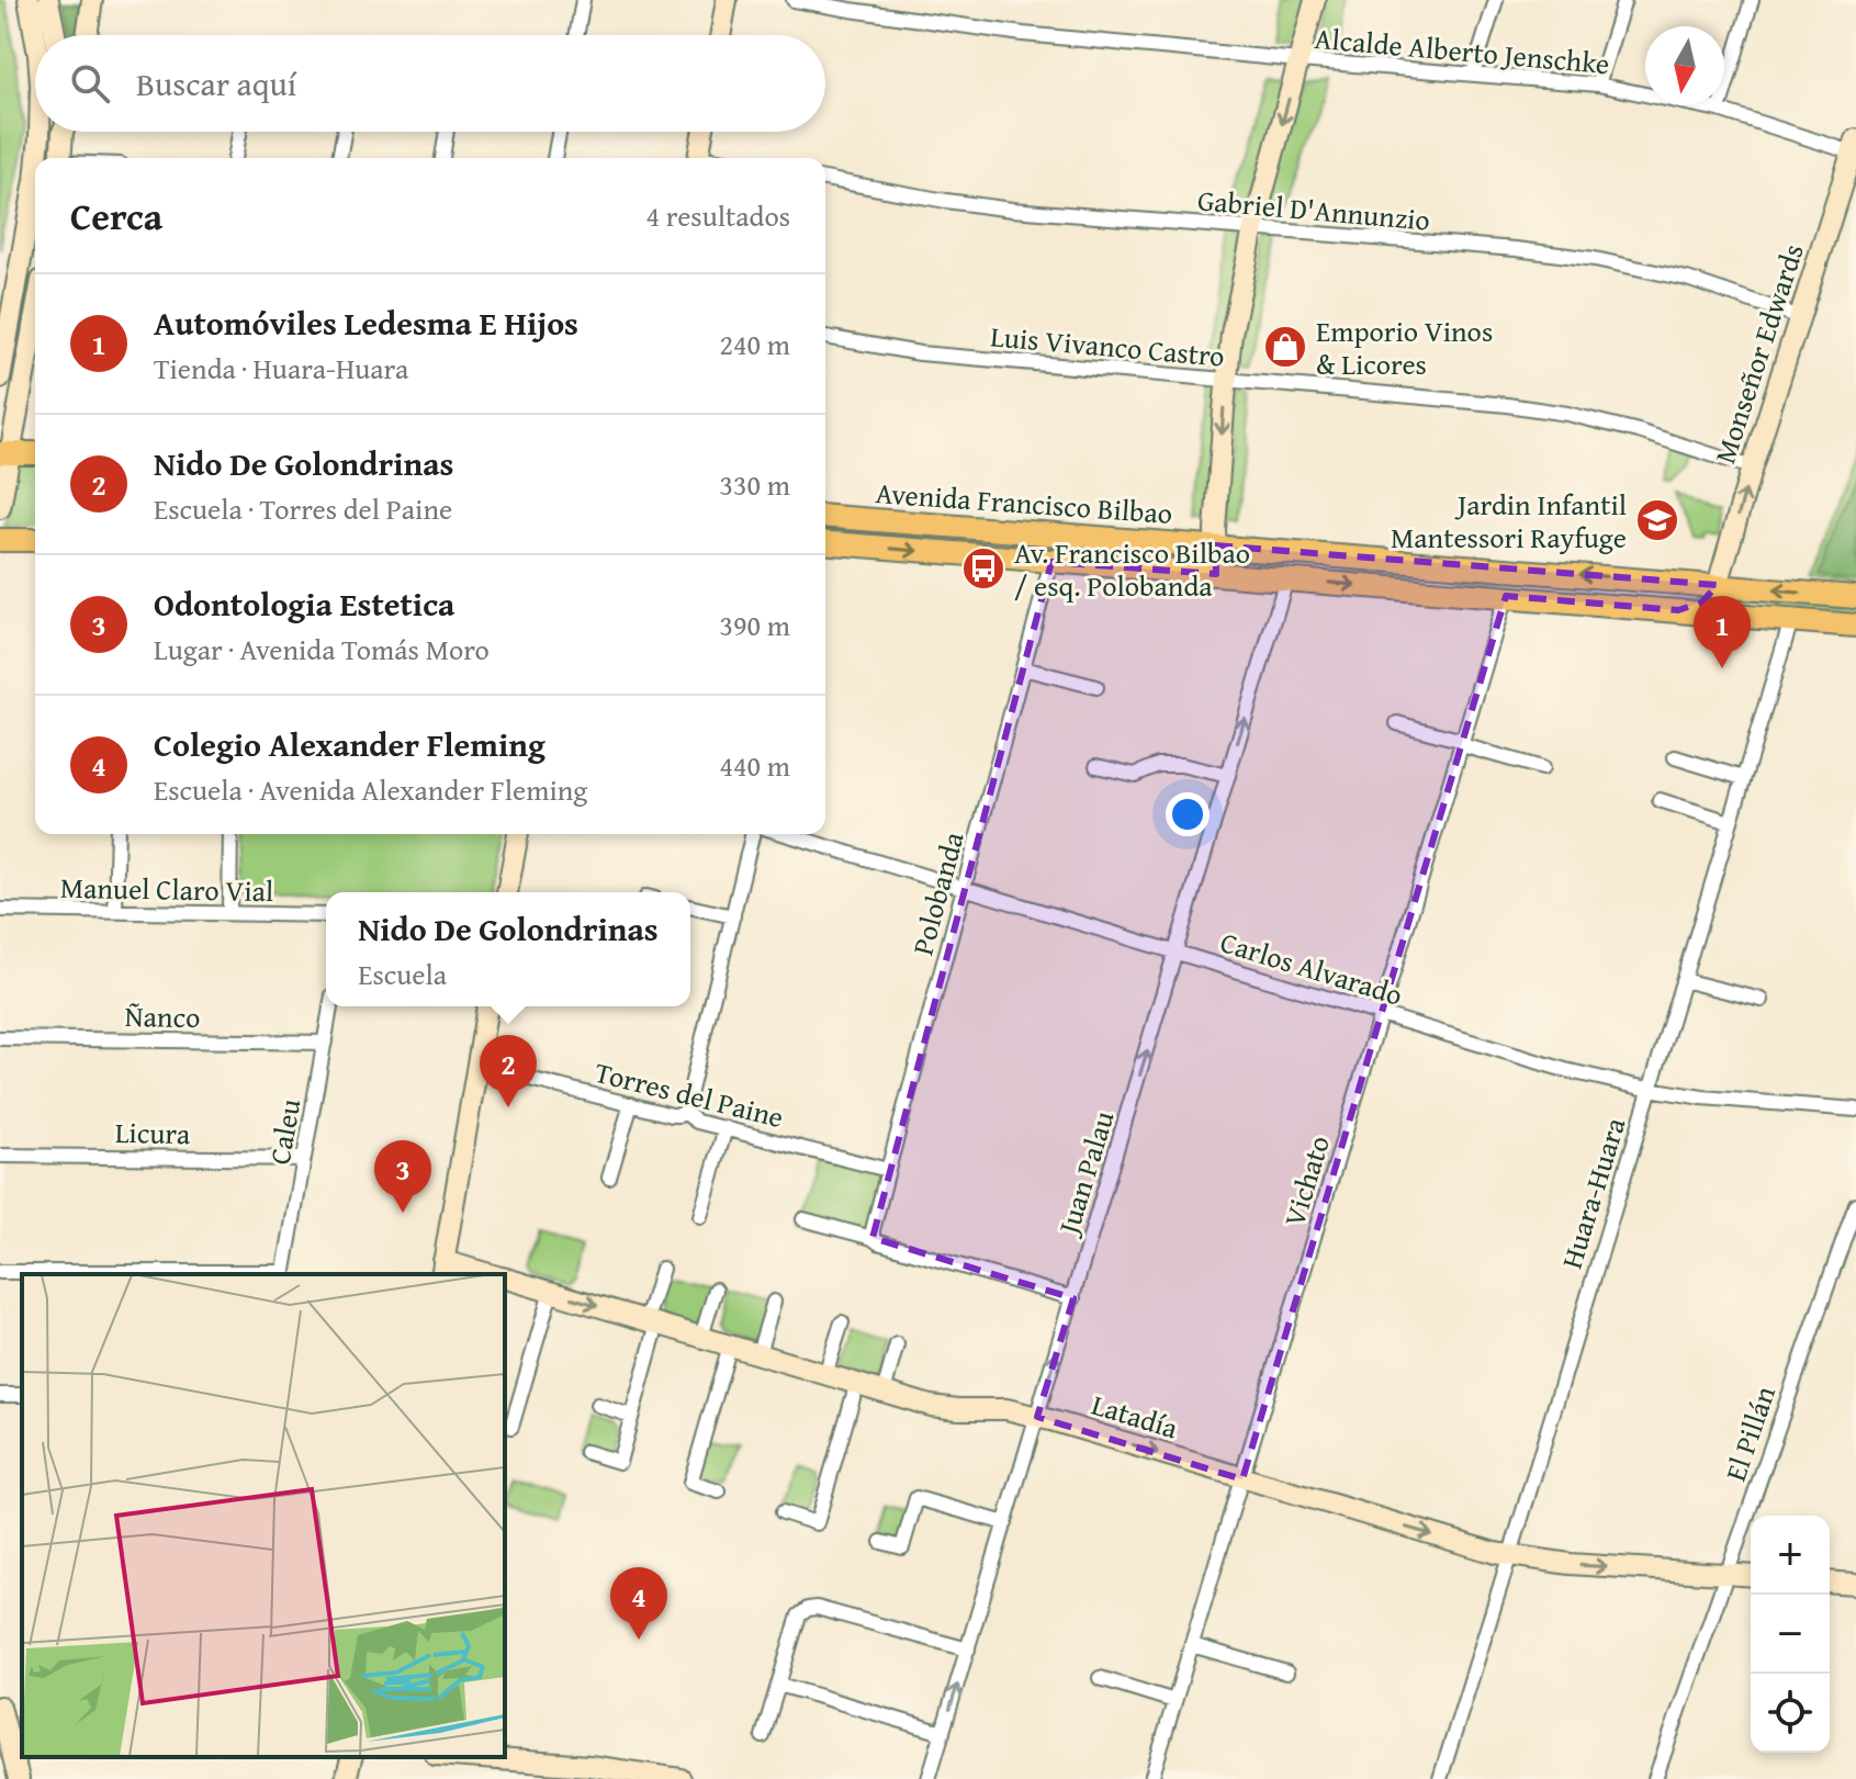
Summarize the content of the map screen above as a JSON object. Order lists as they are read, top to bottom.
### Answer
{
  "streets": {
    "main road": ["Avenida Francisco Bilbao"],
    "street": [
      "Alcalde Alberto Jenschke",
      "Gabriel D'Annunzio",
      "Luis Vivanco Castro",
      "Monseñor Edwards",
      "Manuel Claro Vial",
      "Polobanda",
      "Carlos Alvarado",
      "Ñanco",
      "Torres del Paine",
      "Caleu",
      "Licura",
      "Juan Palau",
      "Vichato",
      "Huara-Huara",
      "Latadía",
      "El Pillán"
    ]
  },
  "crossings": [
    ["Alcalde Alberto Jenschke", "Monseñor Edwards"],
    ["Gabriel D'Annunzio", "Monseñor Edwards"],
    ["Luis Vivanco Castro", "Monseñor Edwards"],
    ["Monseñor Edwards", "Avenida Francisco Bilbao"],
    ["Avenida Francisco Bilbao", "Polobanda"],
    ["Avenida Francisco Bilbao", "Juan Palau"],
    ["Avenida Francisco Bilbao", "Vichato"],
    ["Avenida Francisco Bilbao", "Huara-Huara"],
    ["Polobanda", "Carlos Alvarado"],
    ["Polobanda", "Torres del Paine"],
    ["Carlos Alvarado", "Juan Palau"],
    ["Carlos Alvarado", "Vichato"],
    ["Carlos Alvarado", "Huara-Huara"],
    ["Ñanco", "Caleu"],
    ["Caleu", "Licura"],
    ["Juan Palau", "Latadía"],
    ["Vichato", "Latadía"],
    ["Huara-Huara", "Latadía"],
    ["Latadía", "El Pillán"]
  ],
  "one_way": ["Juan Palau", "Latadía"],
  "places": {
    "shop": ["Emporio Vinos & Licores"],
    "school or university": ["Jardin Infantil Mantessori Rayfuge"],
    "bus stop": ["Av. Francisco Bilbao / esq. Polobanda"]
  },
  "north": "bottom",
  "page": {
    "search": "Buscar aquí",
    "heading": ["Cerca", "4 resultados"],
    "list": [
      {
        "mark": "1",
        "name": "Automóviles Ledesma E Hijos",
        "note": "Tienda · Huara-Huara",
        "value": "240 m"
      },
      {
        "mark": "2",
        "name": "Nido De Golondrinas",
        "note": "Escuela · Torres del Paine",
        "value": "330 m"
      },
      {
        "mark": "3",
        "name": "Odontologia Estetica",
        "note": "Lugar · Avenida Tomás Moro",
        "value": "390 m"
      },
      {
        "mark": "4",
        "name": "Colegio Alexander Fleming",
        "note": "Escuela · Avenida Alexander Fleming",
        "value": "440 m"
      }
    ],
    "pins": [
      "1",
      "2",
      "3",
      "4"
    ],
    "popup": ["Nido De Golondrinas", "Escuela"],
    "map_buttons": ["+", "−"]
  }
}
